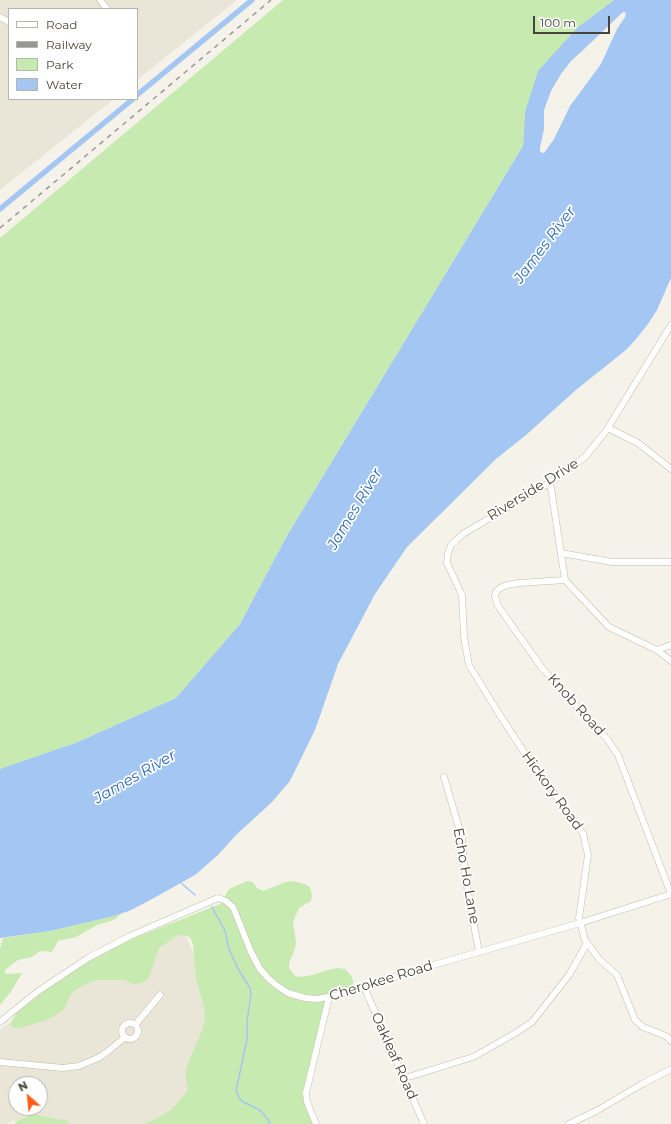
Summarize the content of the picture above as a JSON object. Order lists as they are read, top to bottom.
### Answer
{
  "streets": {
    "street": [
      "Riverside Drive",
      "Knob Road",
      "Hickory Road",
      "Echo Ho Lane",
      "Cherokee Road",
      "Oakleaf Road"
    ]
  },
  "crossings": [
    ["Riverside Drive", "Hickory Road"],
    ["Knob Road", "Cherokee Road"],
    ["Hickory Road", "Cherokee Road"],
    ["Echo Ho Lane", "Cherokee Road"],
    ["Cherokee Road", "Oakleaf Road"]
  ],
  "water": ["James River"],
  "legend": [
    "Road",
    "Railway",
    "Park",
    "Water"
  ],
  "scale_bar": "100 m",
  "north": "top left"
}
